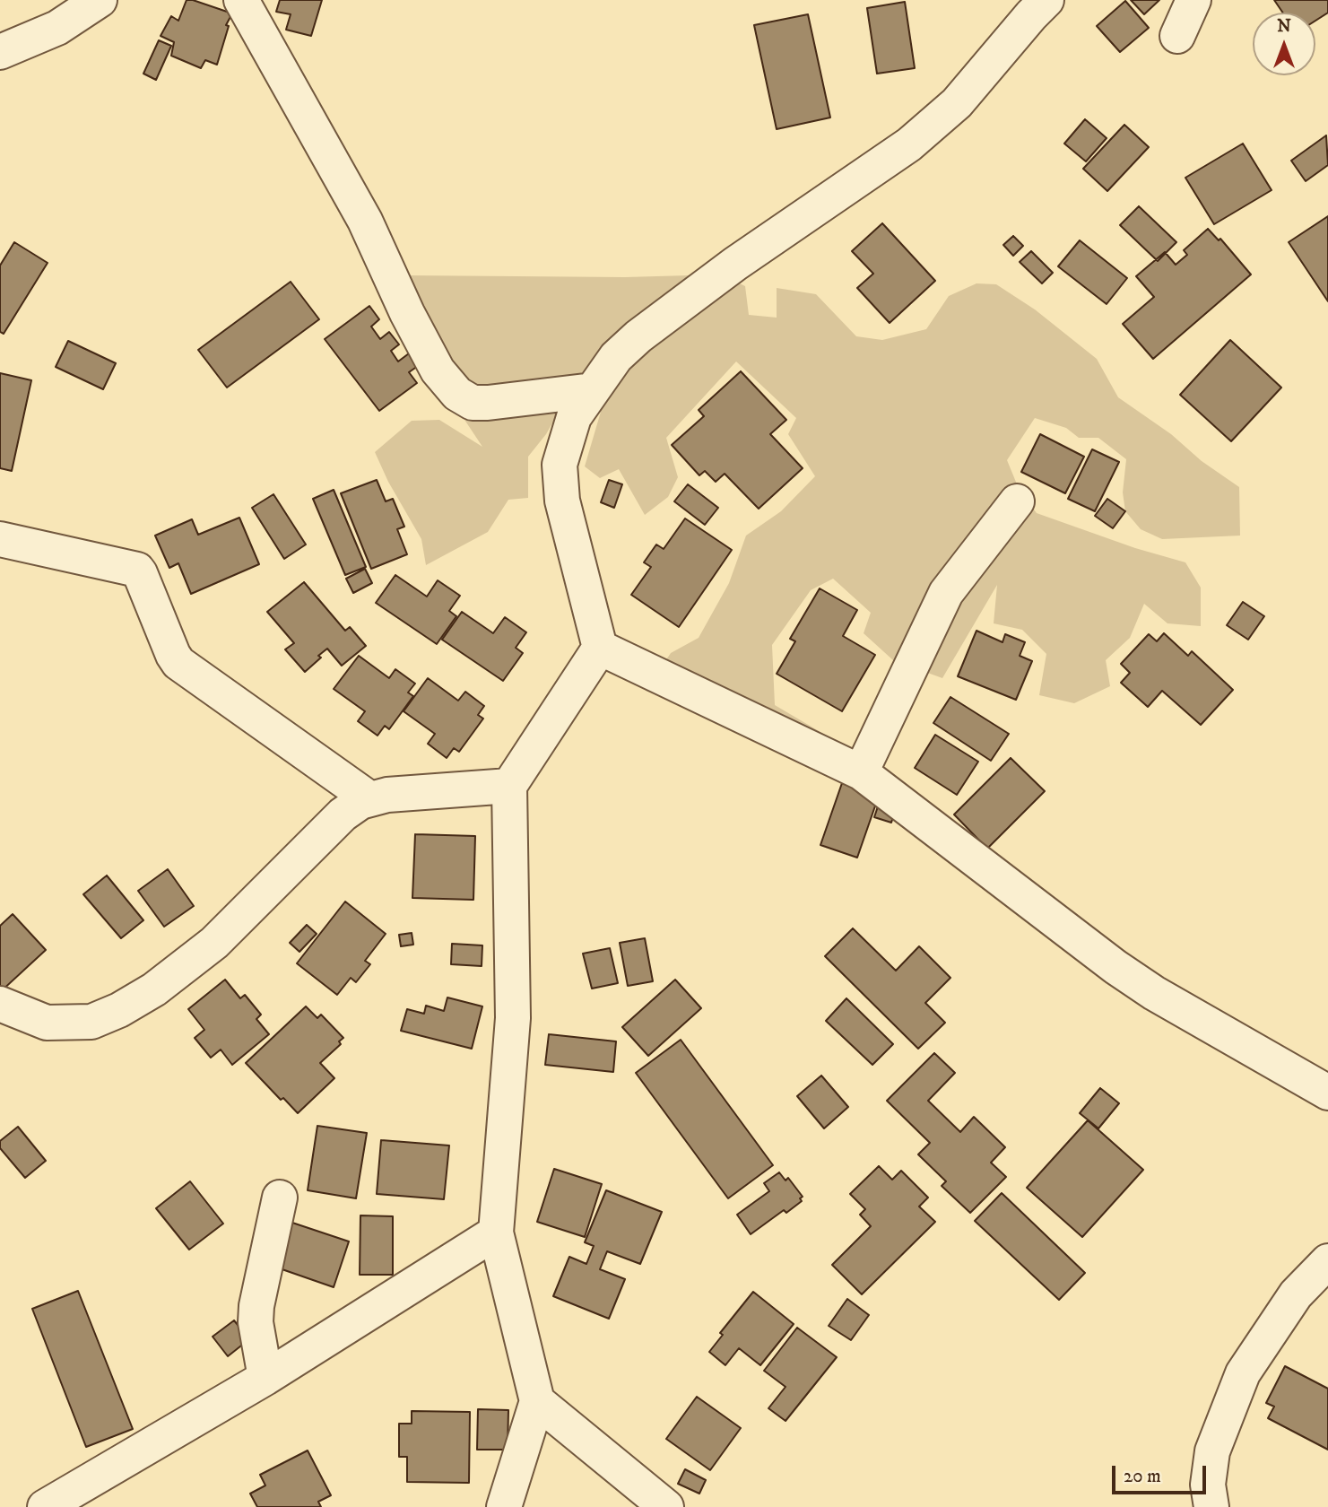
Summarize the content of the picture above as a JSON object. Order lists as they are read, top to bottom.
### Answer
{
  "scale_bar": "20 m",
  "north": "top"
}
